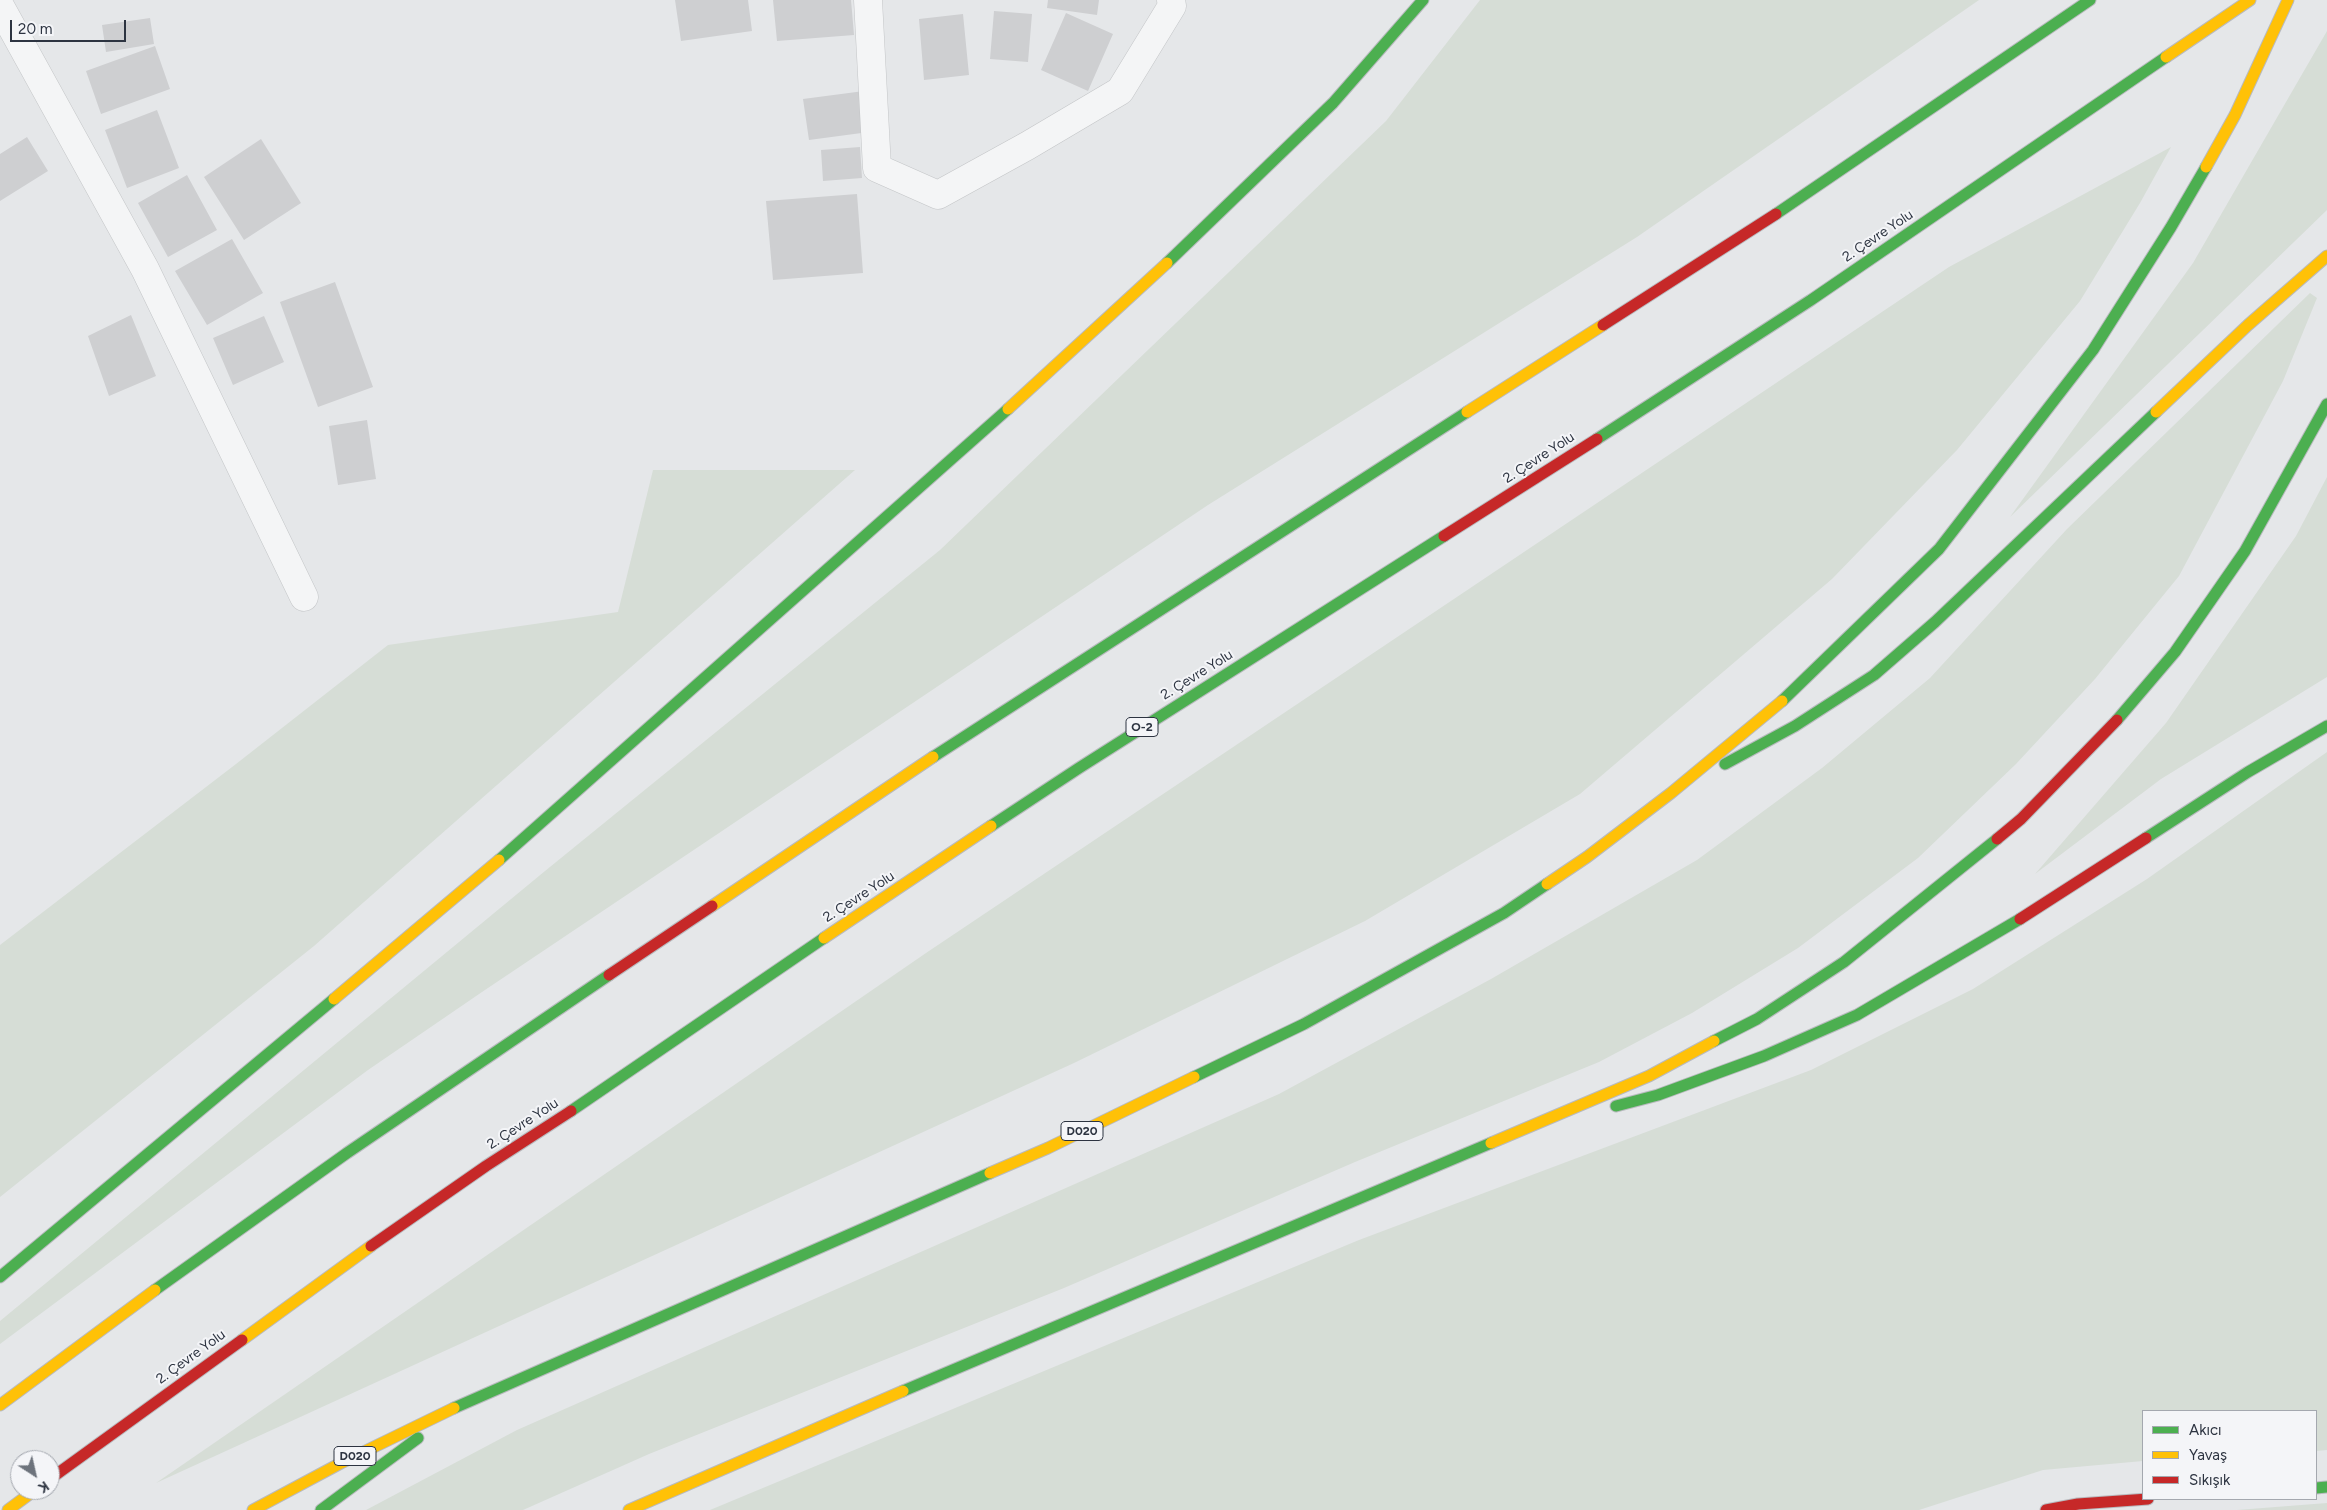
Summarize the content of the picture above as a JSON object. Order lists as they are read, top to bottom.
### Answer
{
  "streets": {
    "highway": ["2. Çevre Yolu", "O-2", "D020"]
  },
  "legend": ["Akıcı", "Yavaş", "Sıkışık"],
  "scale_bar": "20 m",
  "north": "bottom right"
}
